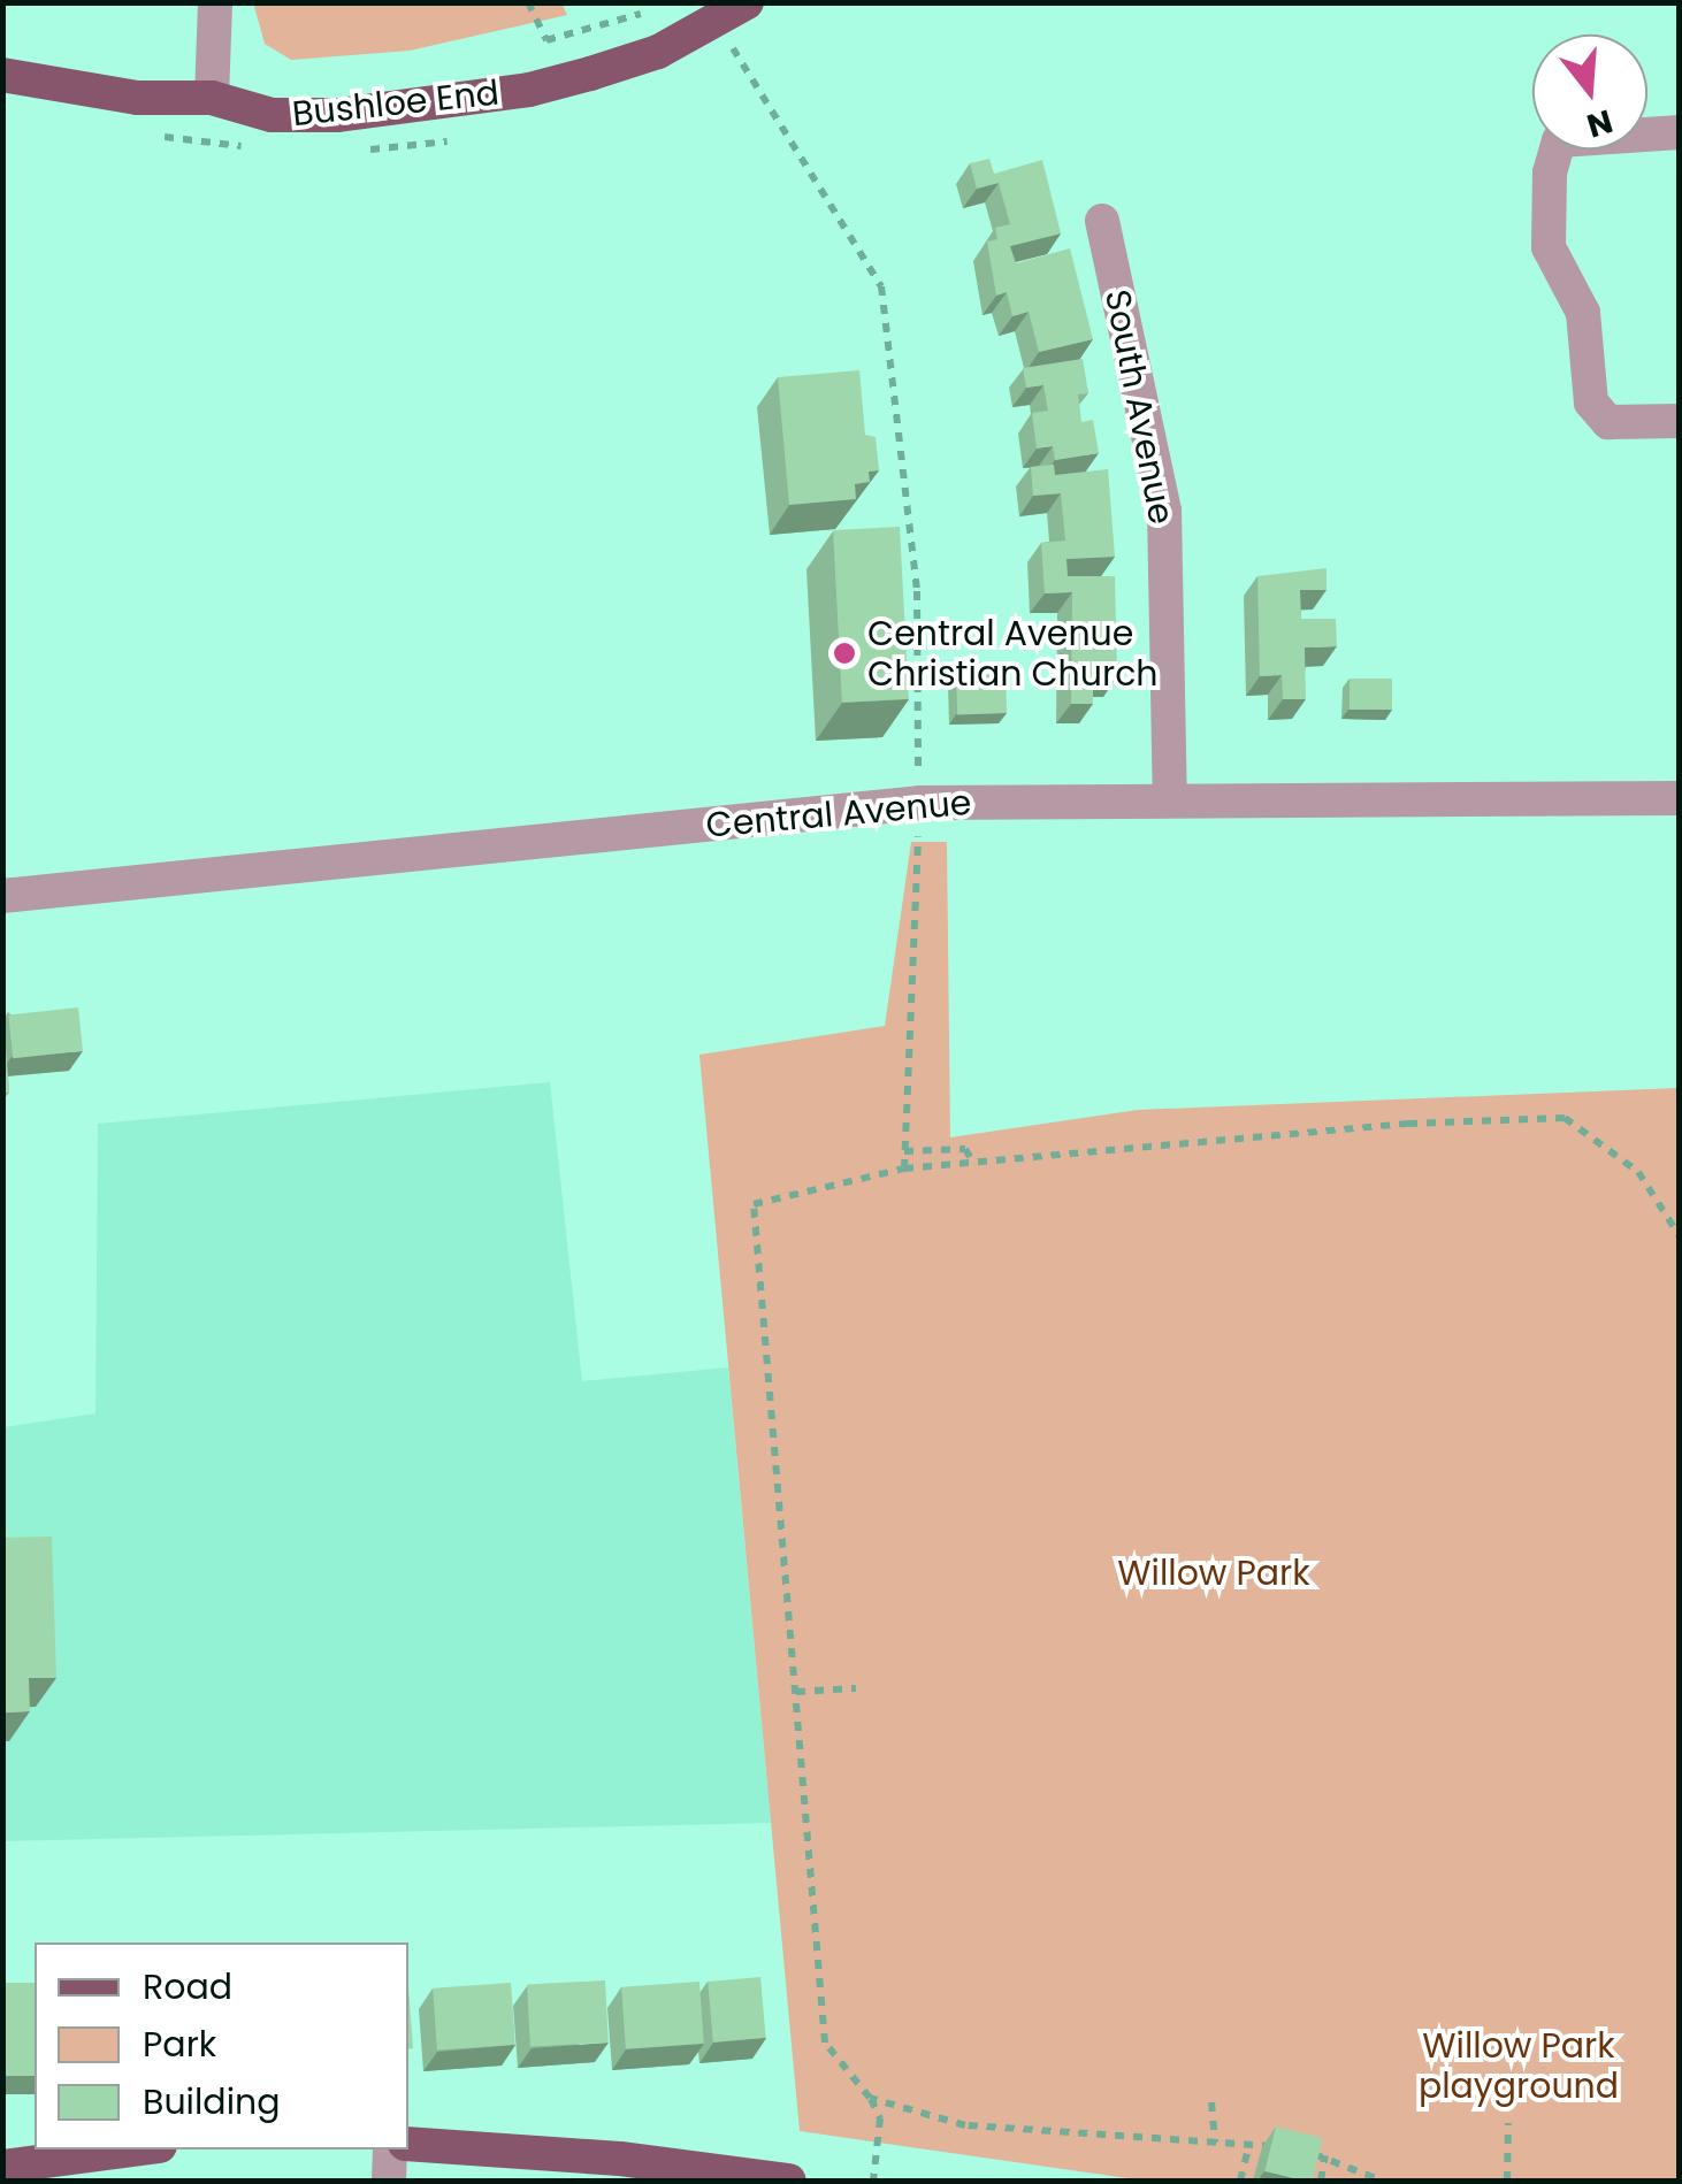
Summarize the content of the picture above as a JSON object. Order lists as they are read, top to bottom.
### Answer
{
  "streets": {
    "main road": ["Bushloe End"],
    "street": ["South Avenue", "Central Avenue"]
  },
  "crossings": [
    ["South Avenue", "Central Avenue"]
  ],
  "parks": ["Willow Park", "Willow Park playground"],
  "places": ["Central Avenue Christian Church"],
  "legend": ["Road", "Park", "Building"],
  "north": "bottom"
}
